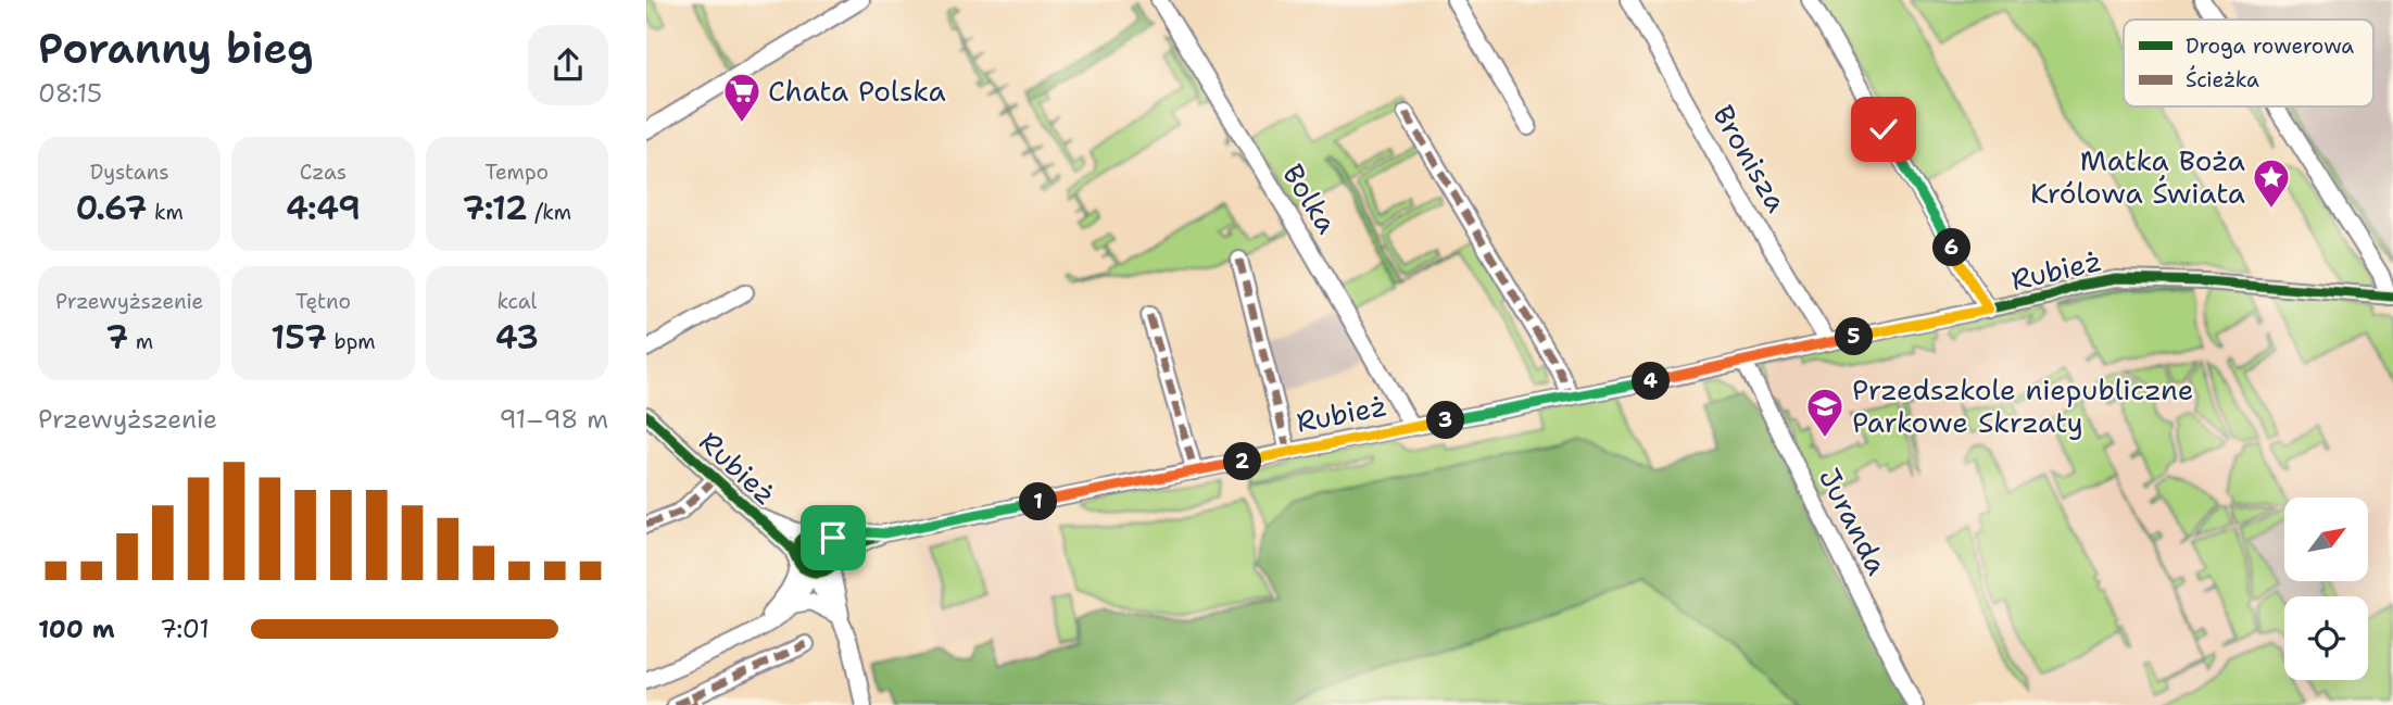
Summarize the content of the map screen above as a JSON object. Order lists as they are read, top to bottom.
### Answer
{
  "streets": {
    "street": [
      "Bronisza",
      "Bolka",
      "Rubież",
      "Juranda"
    ]
  },
  "crossings": [
    ["Bronisza", "Rubież"],
    ["Bolka", "Rubież"],
    ["Rubież", "Juranda"]
  ],
  "places": {
    "supermarket": ["Chata Polska"],
    "place": ["Matka Boża Królowa Świata"],
    "school or university": ["Przedszkole niepubliczne Parkowe Skrzaty"]
  },
  "legend": ["Droga rowerowa", "Ścieżka"],
  "north": "top right",
  "page": {
    "heading": ["Poranny bieg", "08:15"],
    "stats": [
      ["Dystans", "0.67 km"],
      ["Czas", "4:49"],
      ["Tempo", "7:12 /km"],
      ["Przewyższenie", "7 m"],
      ["Tętno", "157 bpm"],
      ["kcal", "43"]
    ],
    "pins": [
      "6",
      "5",
      "4",
      "3",
      "2",
      "1"
    ],
    "chart": ["Przewyższenie", "91–98 m"],
    "list": [
      {
        "name": "100 m",
        "note": "7:01"
      }
    ]
  }
}
